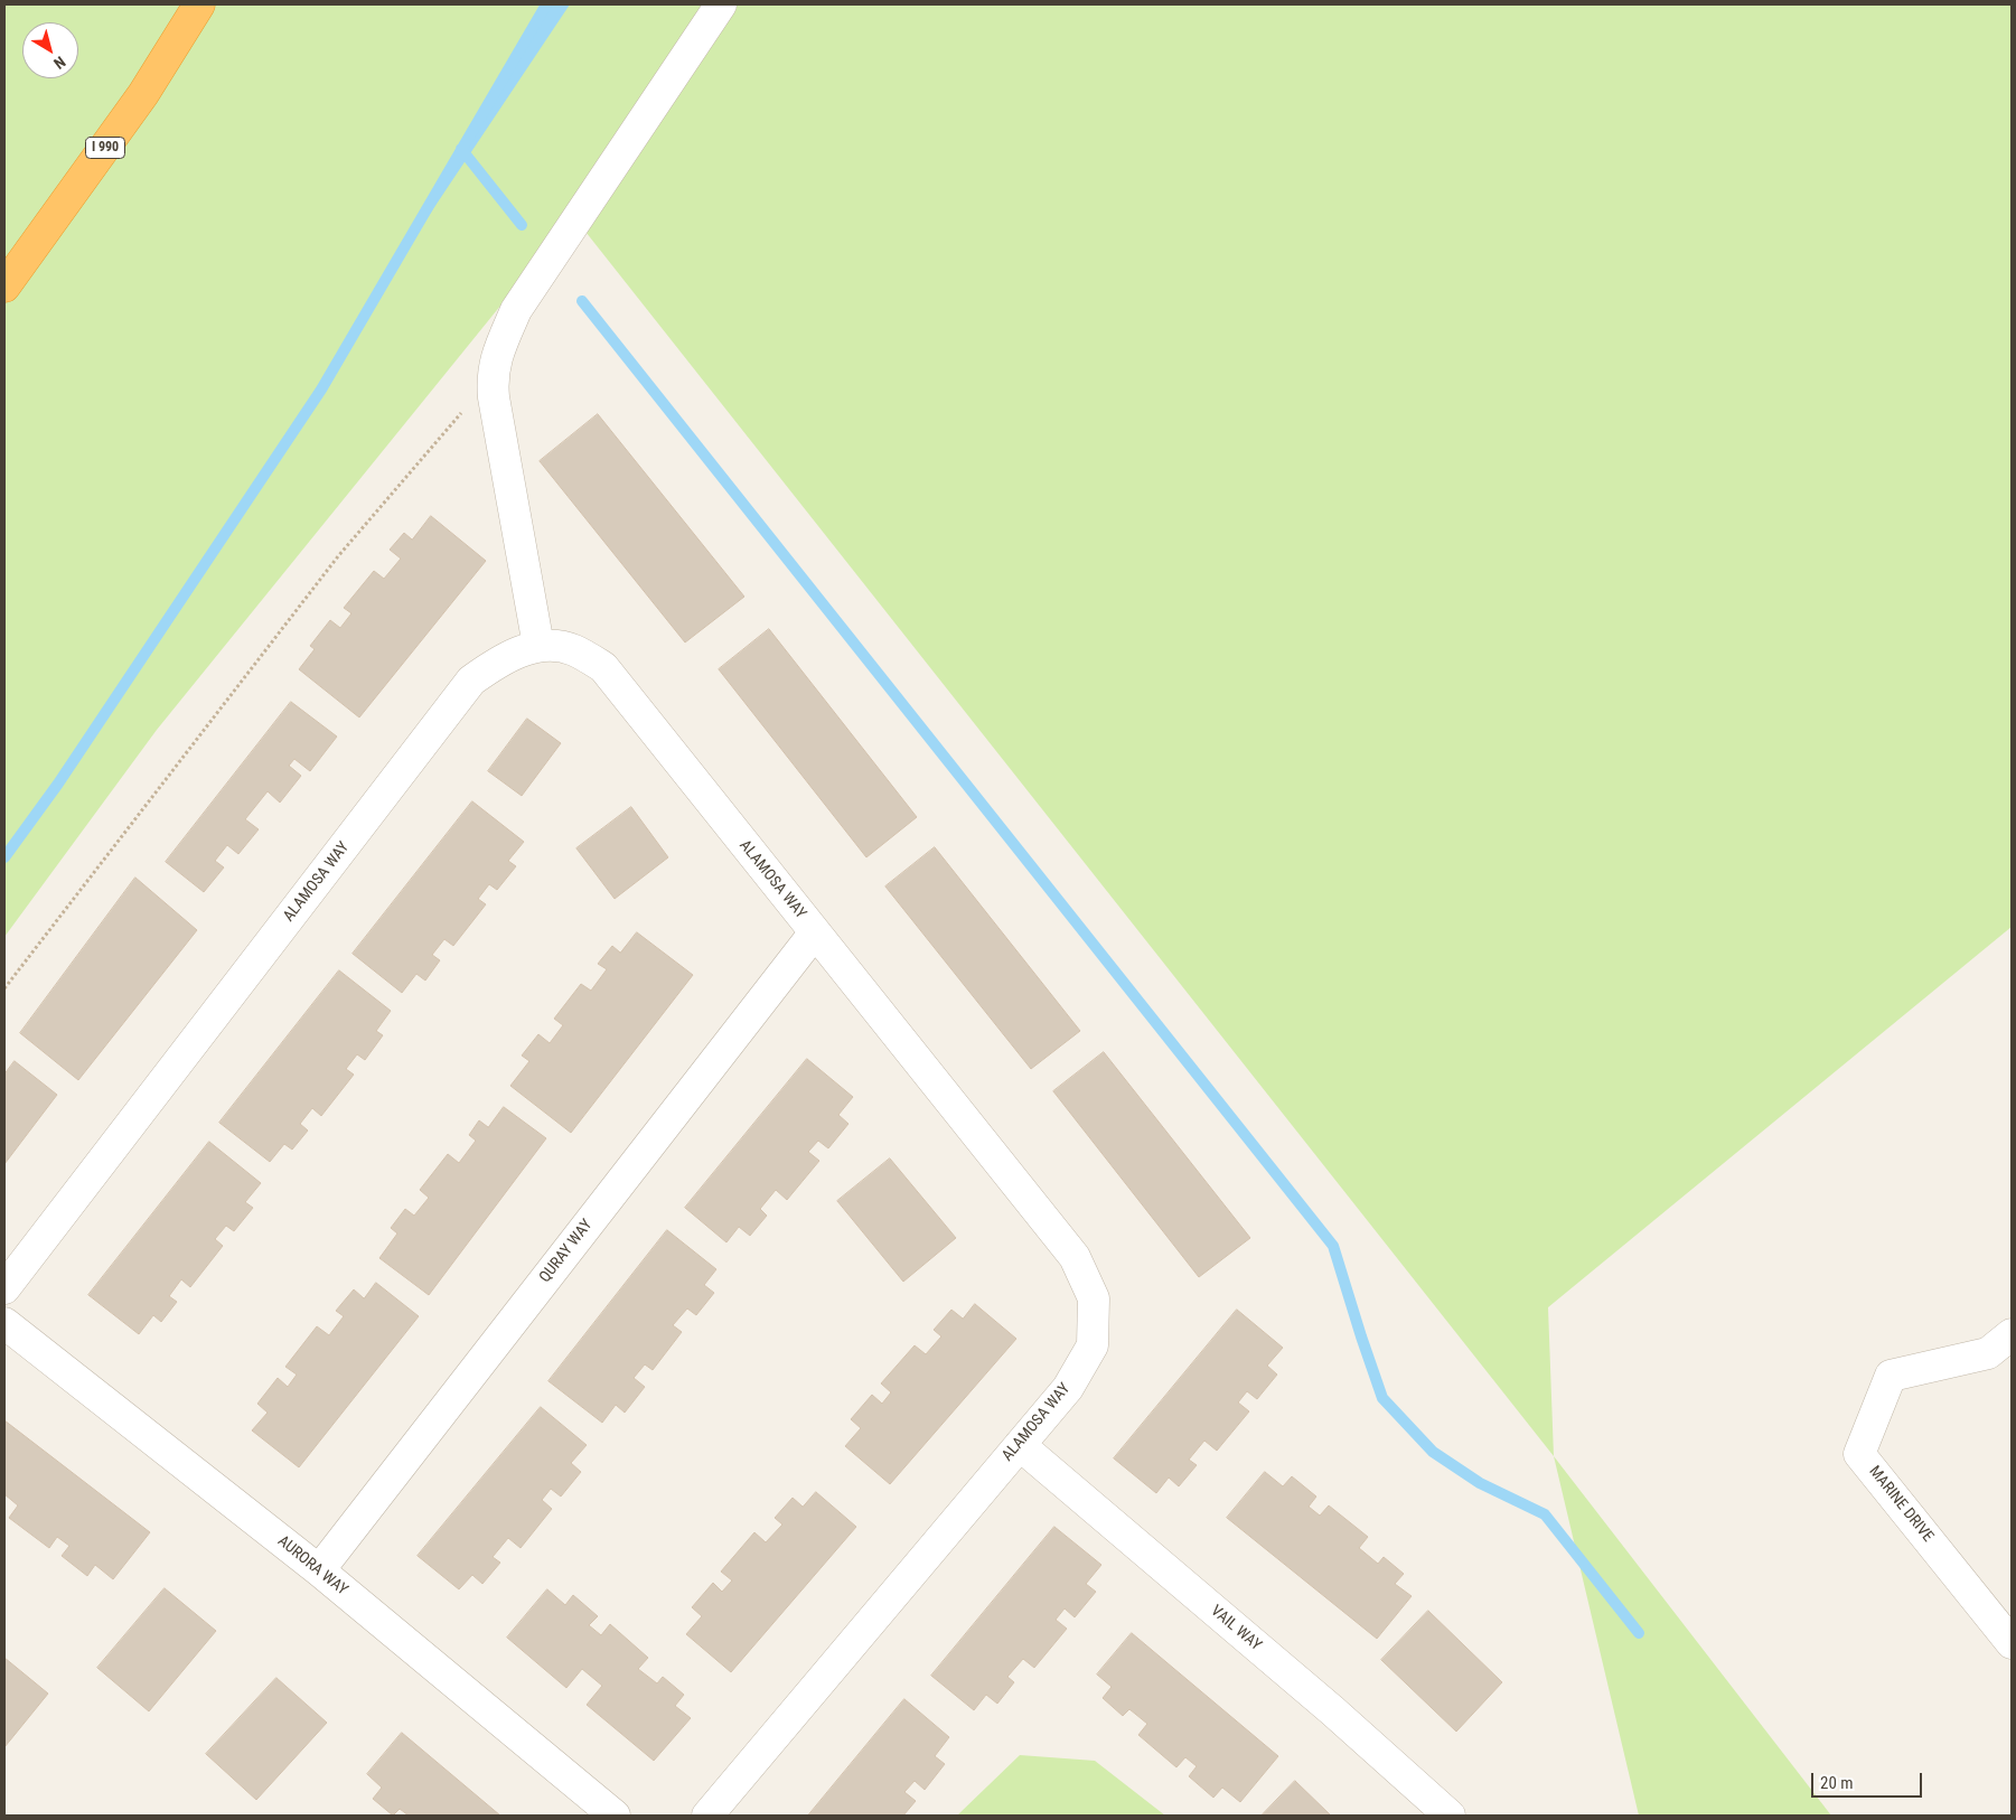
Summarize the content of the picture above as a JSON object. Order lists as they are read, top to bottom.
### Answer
{
  "streets": {
    "highway": ["I 990"],
    "street": [
      "ALAMOSA WAY",
      "QURAY WAY",
      "MARINE DRIVE",
      "AURORA WAY",
      "VAIL WAY"
    ]
  },
  "crossings": [
    ["ALAMOSA WAY", "QURAY WAY"],
    ["ALAMOSA WAY", "VAIL WAY"],
    ["QURAY WAY", "AURORA WAY"]
  ],
  "scale_bar": "20 m",
  "north": "bottom right"
}
